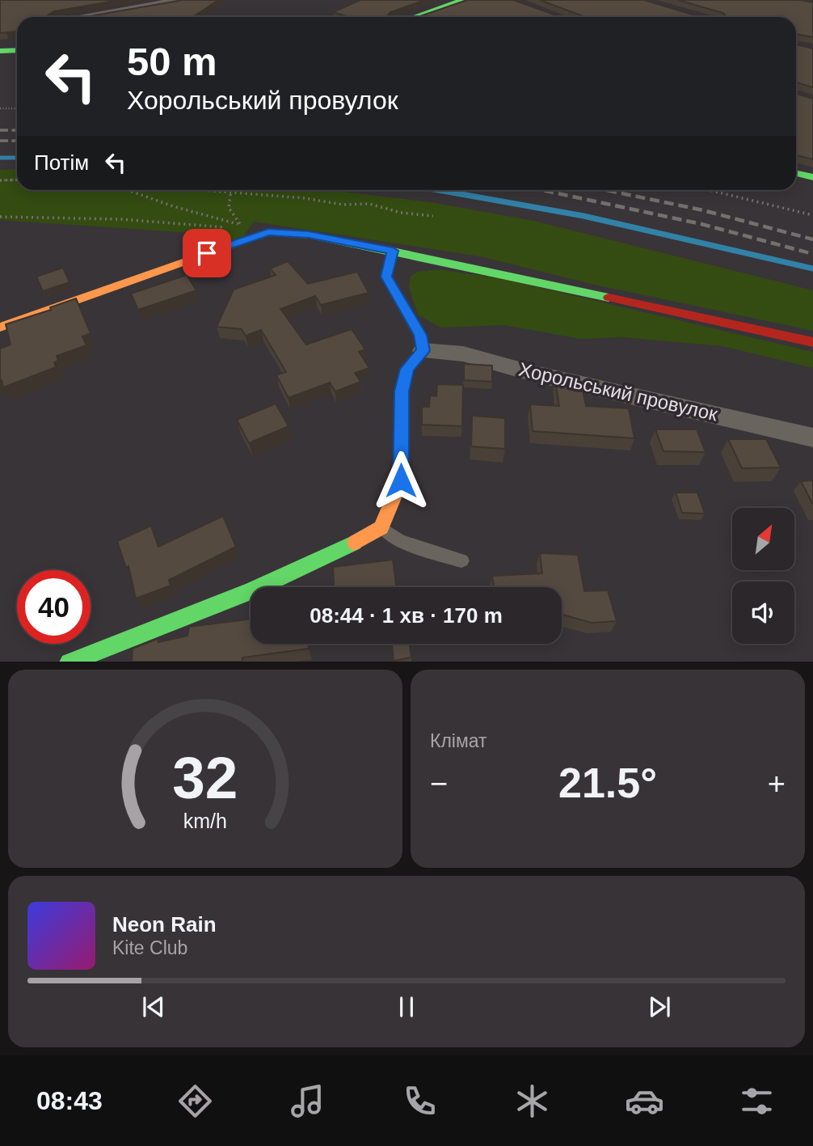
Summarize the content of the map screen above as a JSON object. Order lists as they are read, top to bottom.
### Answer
{
  "streets": {
    "street": ["Хорольський провулок"]
  },
  "north": "top right",
  "page": {
    "turn": ["50 m", "Хорольський провулок"],
    "then": "Потім",
    "limit": "40",
    "trip": "08:44 · 1 хв · 170 m",
    "tile": "Клімат",
    "heat": ["−", "21.5°", "+"],
    "song": ["Neon Rain", "Kite Club"],
    "tabs": "08:43",
    "gauge": ["32", "km/h"]
  }
}
